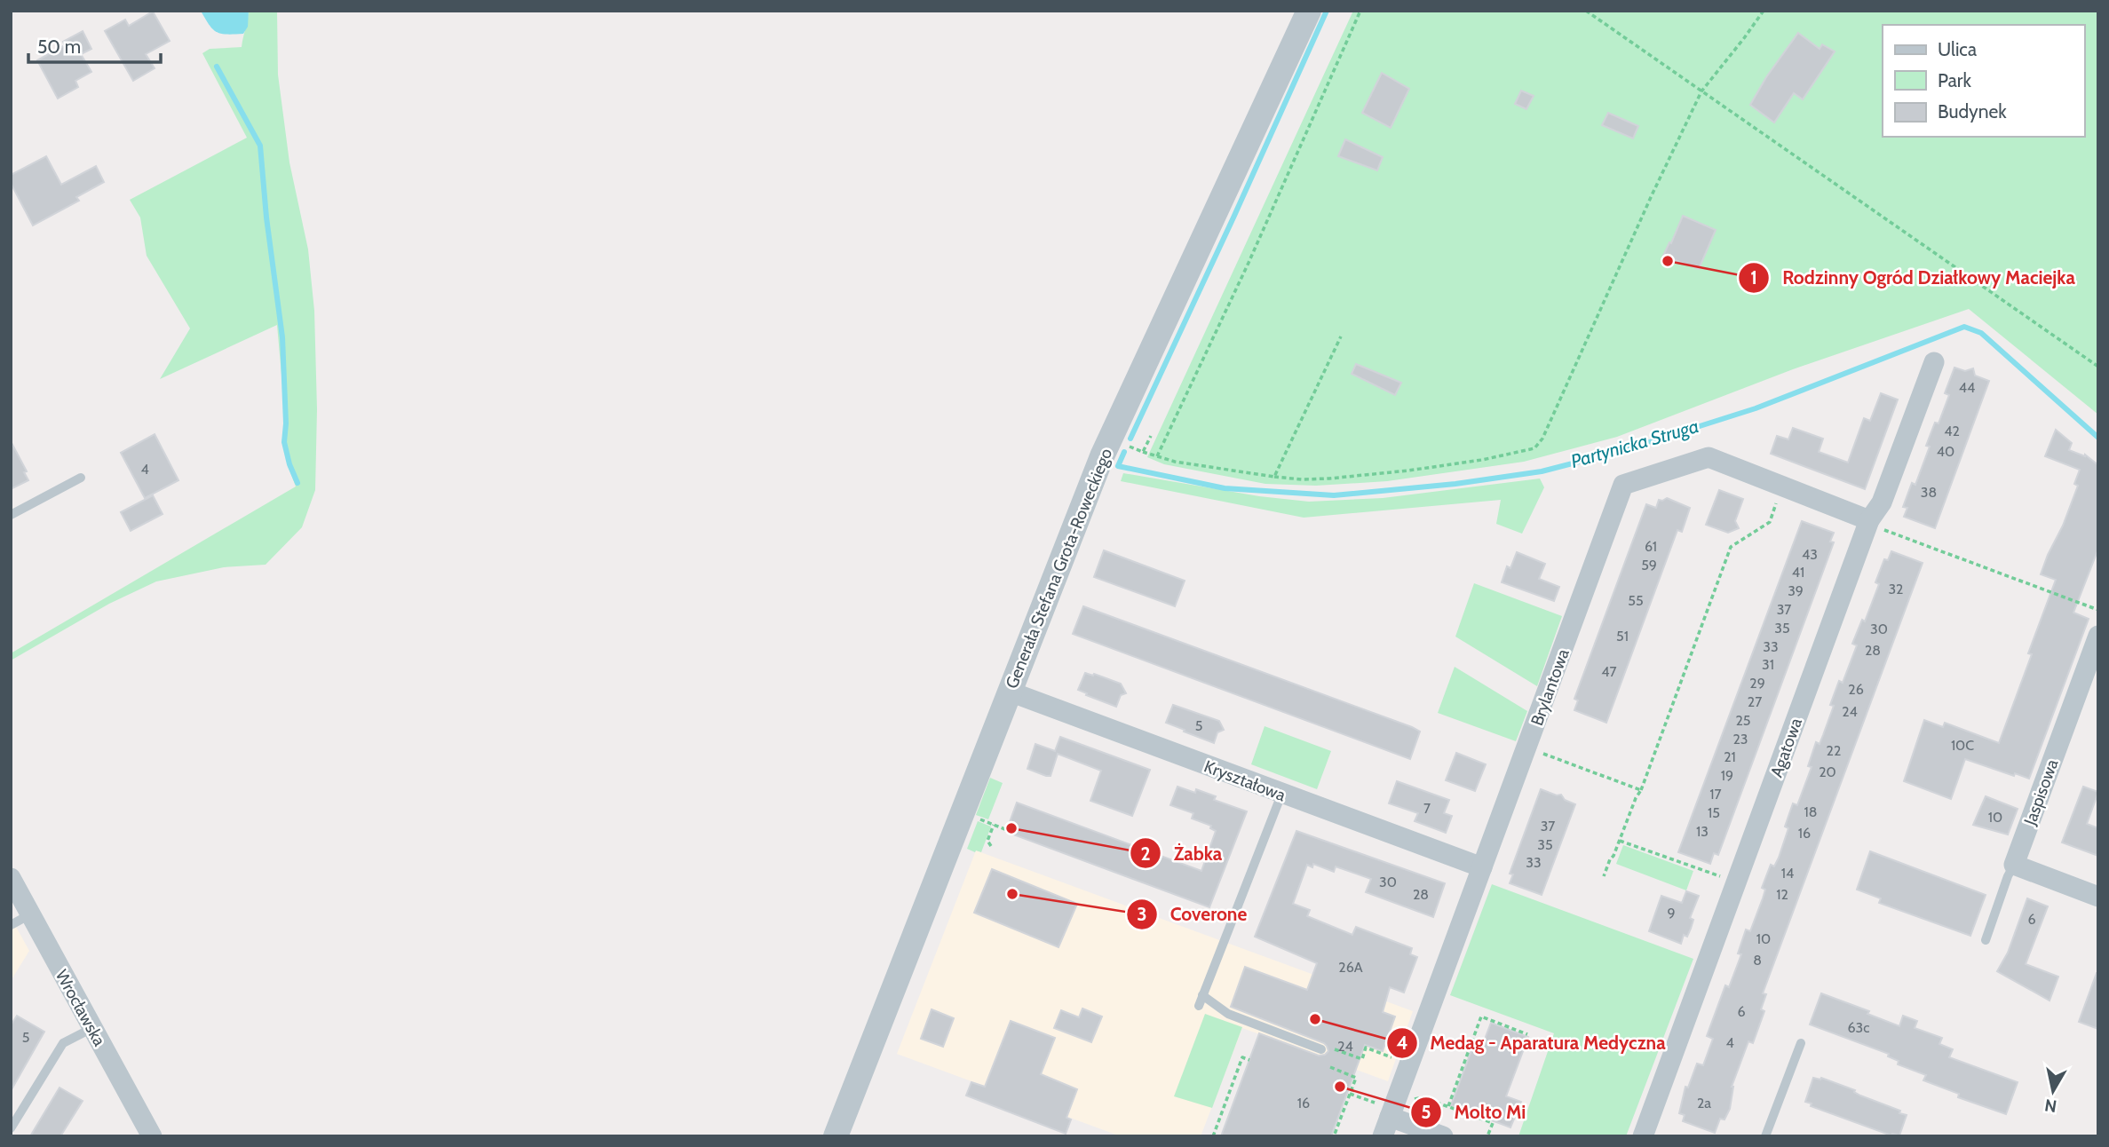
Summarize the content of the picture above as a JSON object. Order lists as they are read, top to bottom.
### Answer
{
  "streets": {
    "street": [
      "Generała Stefana Grota-Roweckiego",
      "Brylantowa",
      "Agatowa",
      "Kryształowa",
      "Jaspisowa",
      "Wrocławska"
    ]
  },
  "crossings": [
    ["Generała Stefana Grota-Roweckiego", "Kryształowa"],
    ["Brylantowa", "Agatowa"],
    ["Brylantowa", "Kryształowa"]
  ],
  "water": ["Partynicka Struga"],
  "places": [
    "Rodzinny Ogród Działkowy Maciejka",
    "Żabka",
    "Coverone",
    "Medag - Aparatura Medyczna",
    "Molto Mi"
  ],
  "house_numbers": [
    "44",
    "42",
    "40",
    "4",
    "38",
    "61",
    "43",
    "59",
    "41",
    "32",
    "39",
    "55",
    "37",
    "35",
    "30",
    "51",
    "33",
    "28",
    "31",
    "47",
    "29",
    "26",
    "27",
    "24",
    "25",
    "5",
    "23",
    "10C",
    "22",
    "21",
    "20",
    "19",
    "17",
    "7",
    "18",
    "15",
    "10",
    "37",
    "13",
    "16",
    "35",
    "33",
    "14",
    "30",
    "28",
    "12",
    "9",
    "6",
    "10",
    "8",
    "26A",
    "6",
    "63c",
    "5",
    "4",
    "24",
    "16",
    "2a"
  ],
  "legend": ["Ulica", "Park", "Budynek"],
  "scale_bar": "50 m",
  "north": "bottom"
}
